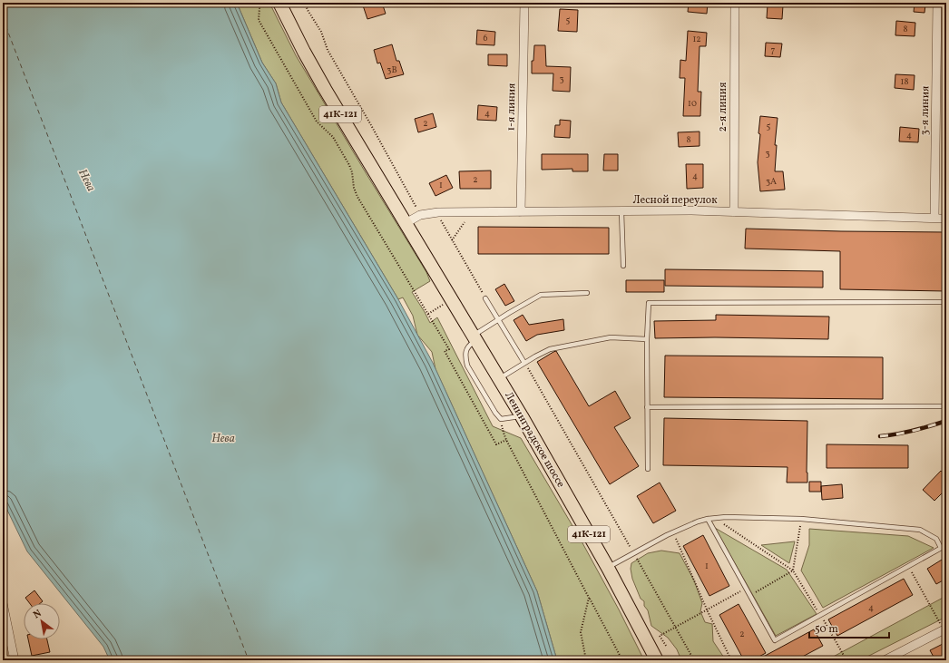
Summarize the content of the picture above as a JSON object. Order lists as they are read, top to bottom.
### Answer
{
  "streets": {
    "main road": ["41К-121", "Ленинградское шоссе"],
    "street": [
      "1-я линия",
      "2-я линия",
      "3-я линия",
      "Лесной переулок"
    ]
  },
  "crossings": [
    ["1-я линия", "Лесной переулок"],
    ["2-я линия", "Лесной переулок"],
    ["3-я линия", "Лесной переулок"],
    ["41К-121", "Лесной переулок"],
    ["41К-121", "Ленинградское шоссе"],
    ["Лесной переулок", "Ленинградское шоссе"]
  ],
  "water": ["Нева"],
  "house_numbers": [
    "5",
    "8",
    "6",
    "12",
    "7",
    "3В",
    "3",
    "18",
    "10",
    "4",
    "2",
    "5",
    "4",
    "8",
    "3",
    "4",
    "2",
    "3А",
    "1",
    "1",
    "4",
    "2"
  ],
  "scale_bar": "50 m",
  "north": "top left"
}
